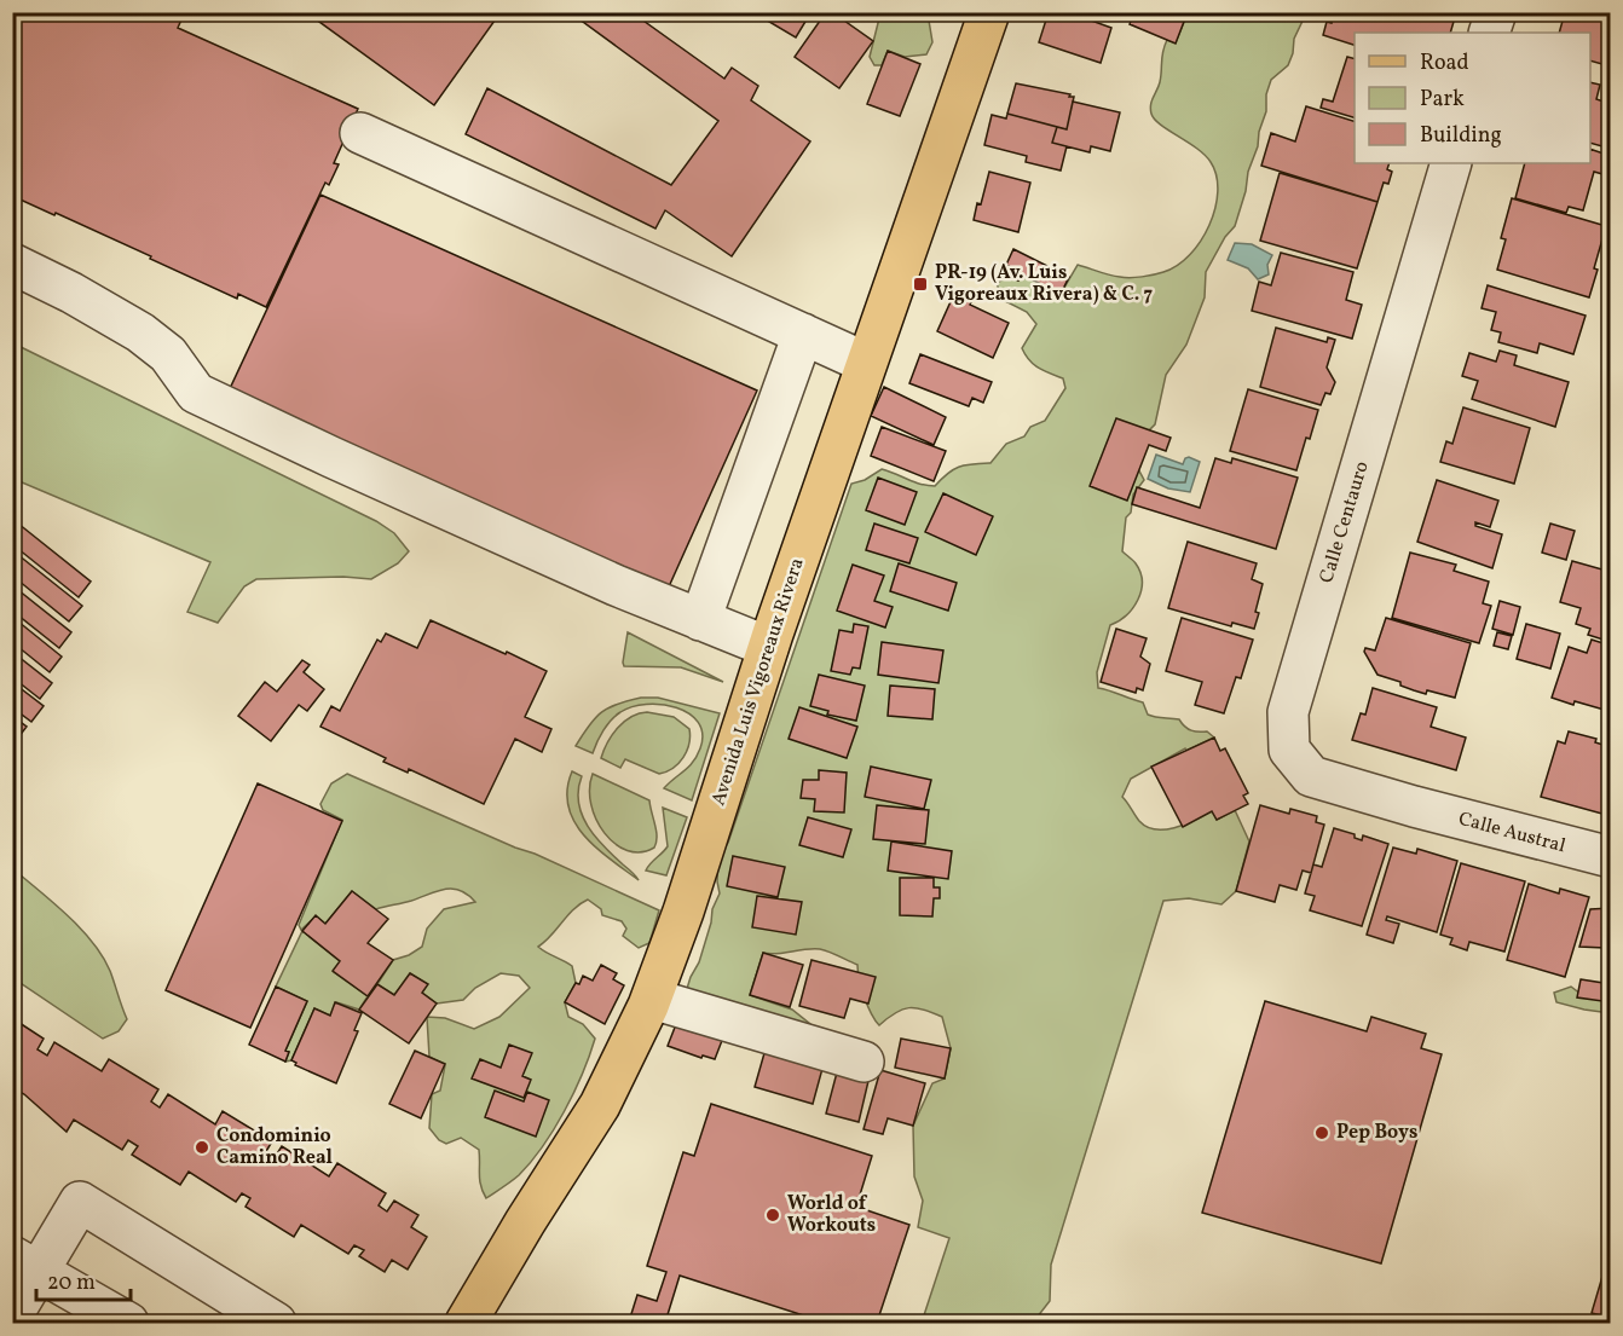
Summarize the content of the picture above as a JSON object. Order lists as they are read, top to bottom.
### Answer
{
  "streets": {
    "main road": ["Avenida Luis Vigoreaux Rivera"],
    "street": ["Calle Centauro", "Calle Austral"]
  },
  "crossings": [
    ["Calle Centauro", "Calle Austral"]
  ],
  "places": {
    "transit": ["PR-19 (Av. Luis Vigoreaux Rivera) & C. 7"],
    "other": ["Pep Boys", "Condominio Camino Real", "World of Workouts"]
  },
  "legend": ["Road", "Park", "Building"],
  "scale_bar": "20 m"
}
